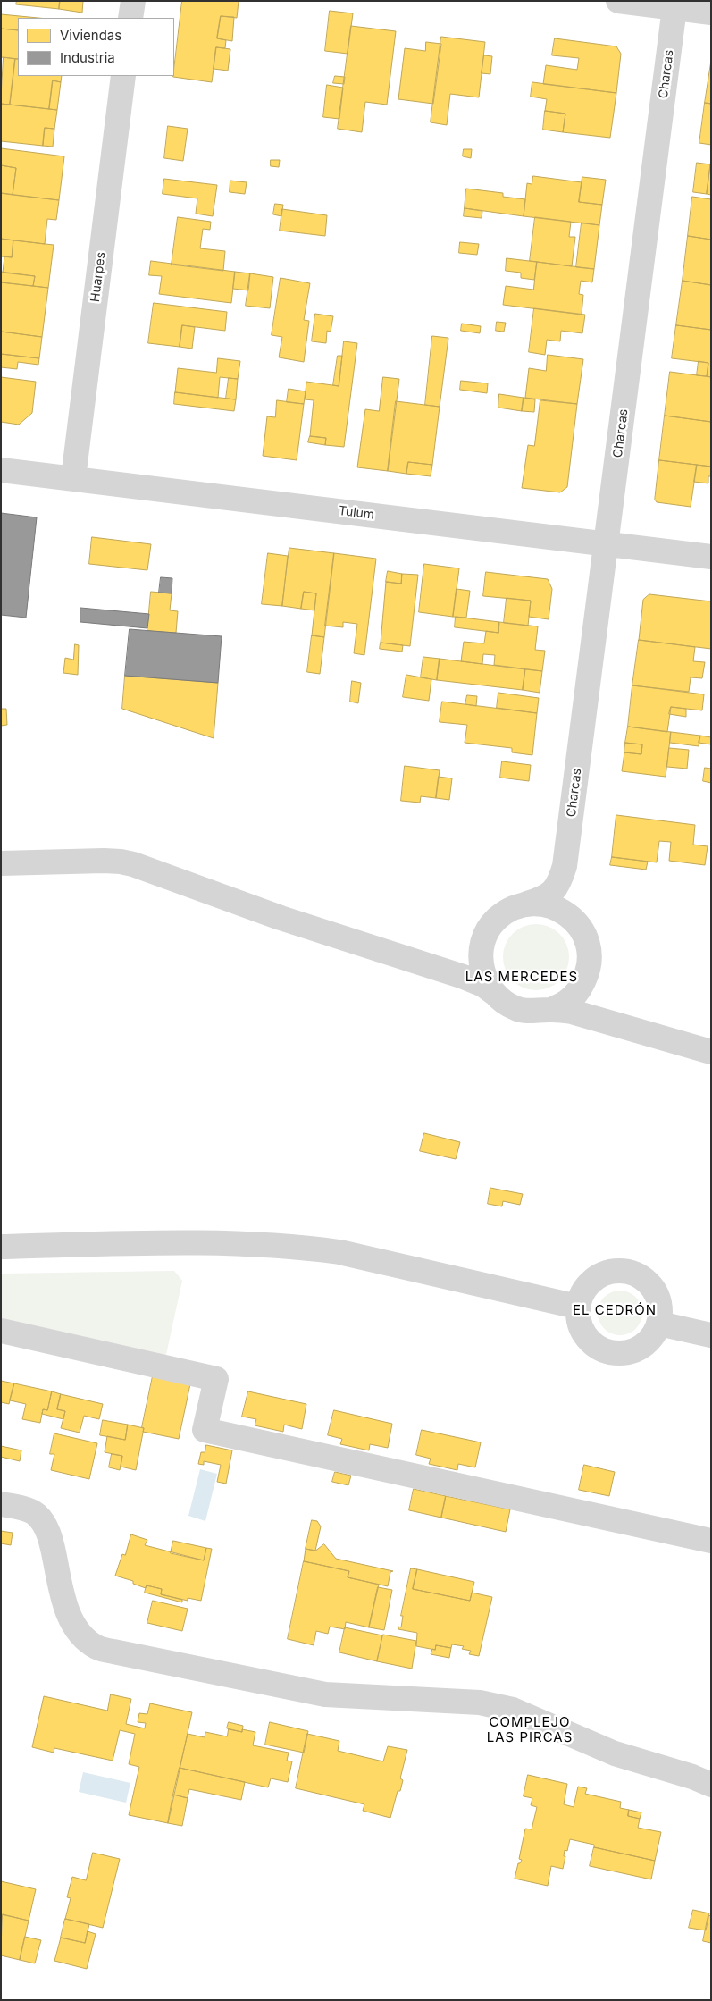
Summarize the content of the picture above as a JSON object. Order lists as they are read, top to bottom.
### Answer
{
  "streets": {
    "street": ["Charcas", "Huarpes", "Tulum"]
  },
  "crossings": [
    ["Charcas", "Tulum"],
    ["Huarpes", "Tulum"]
  ],
  "districts": ["LAS MERCEDES", "EL CEDRÓN", "COMPLEJO LAS PIRCAS"],
  "legend": ["Viviendas", "Industria"]
}
